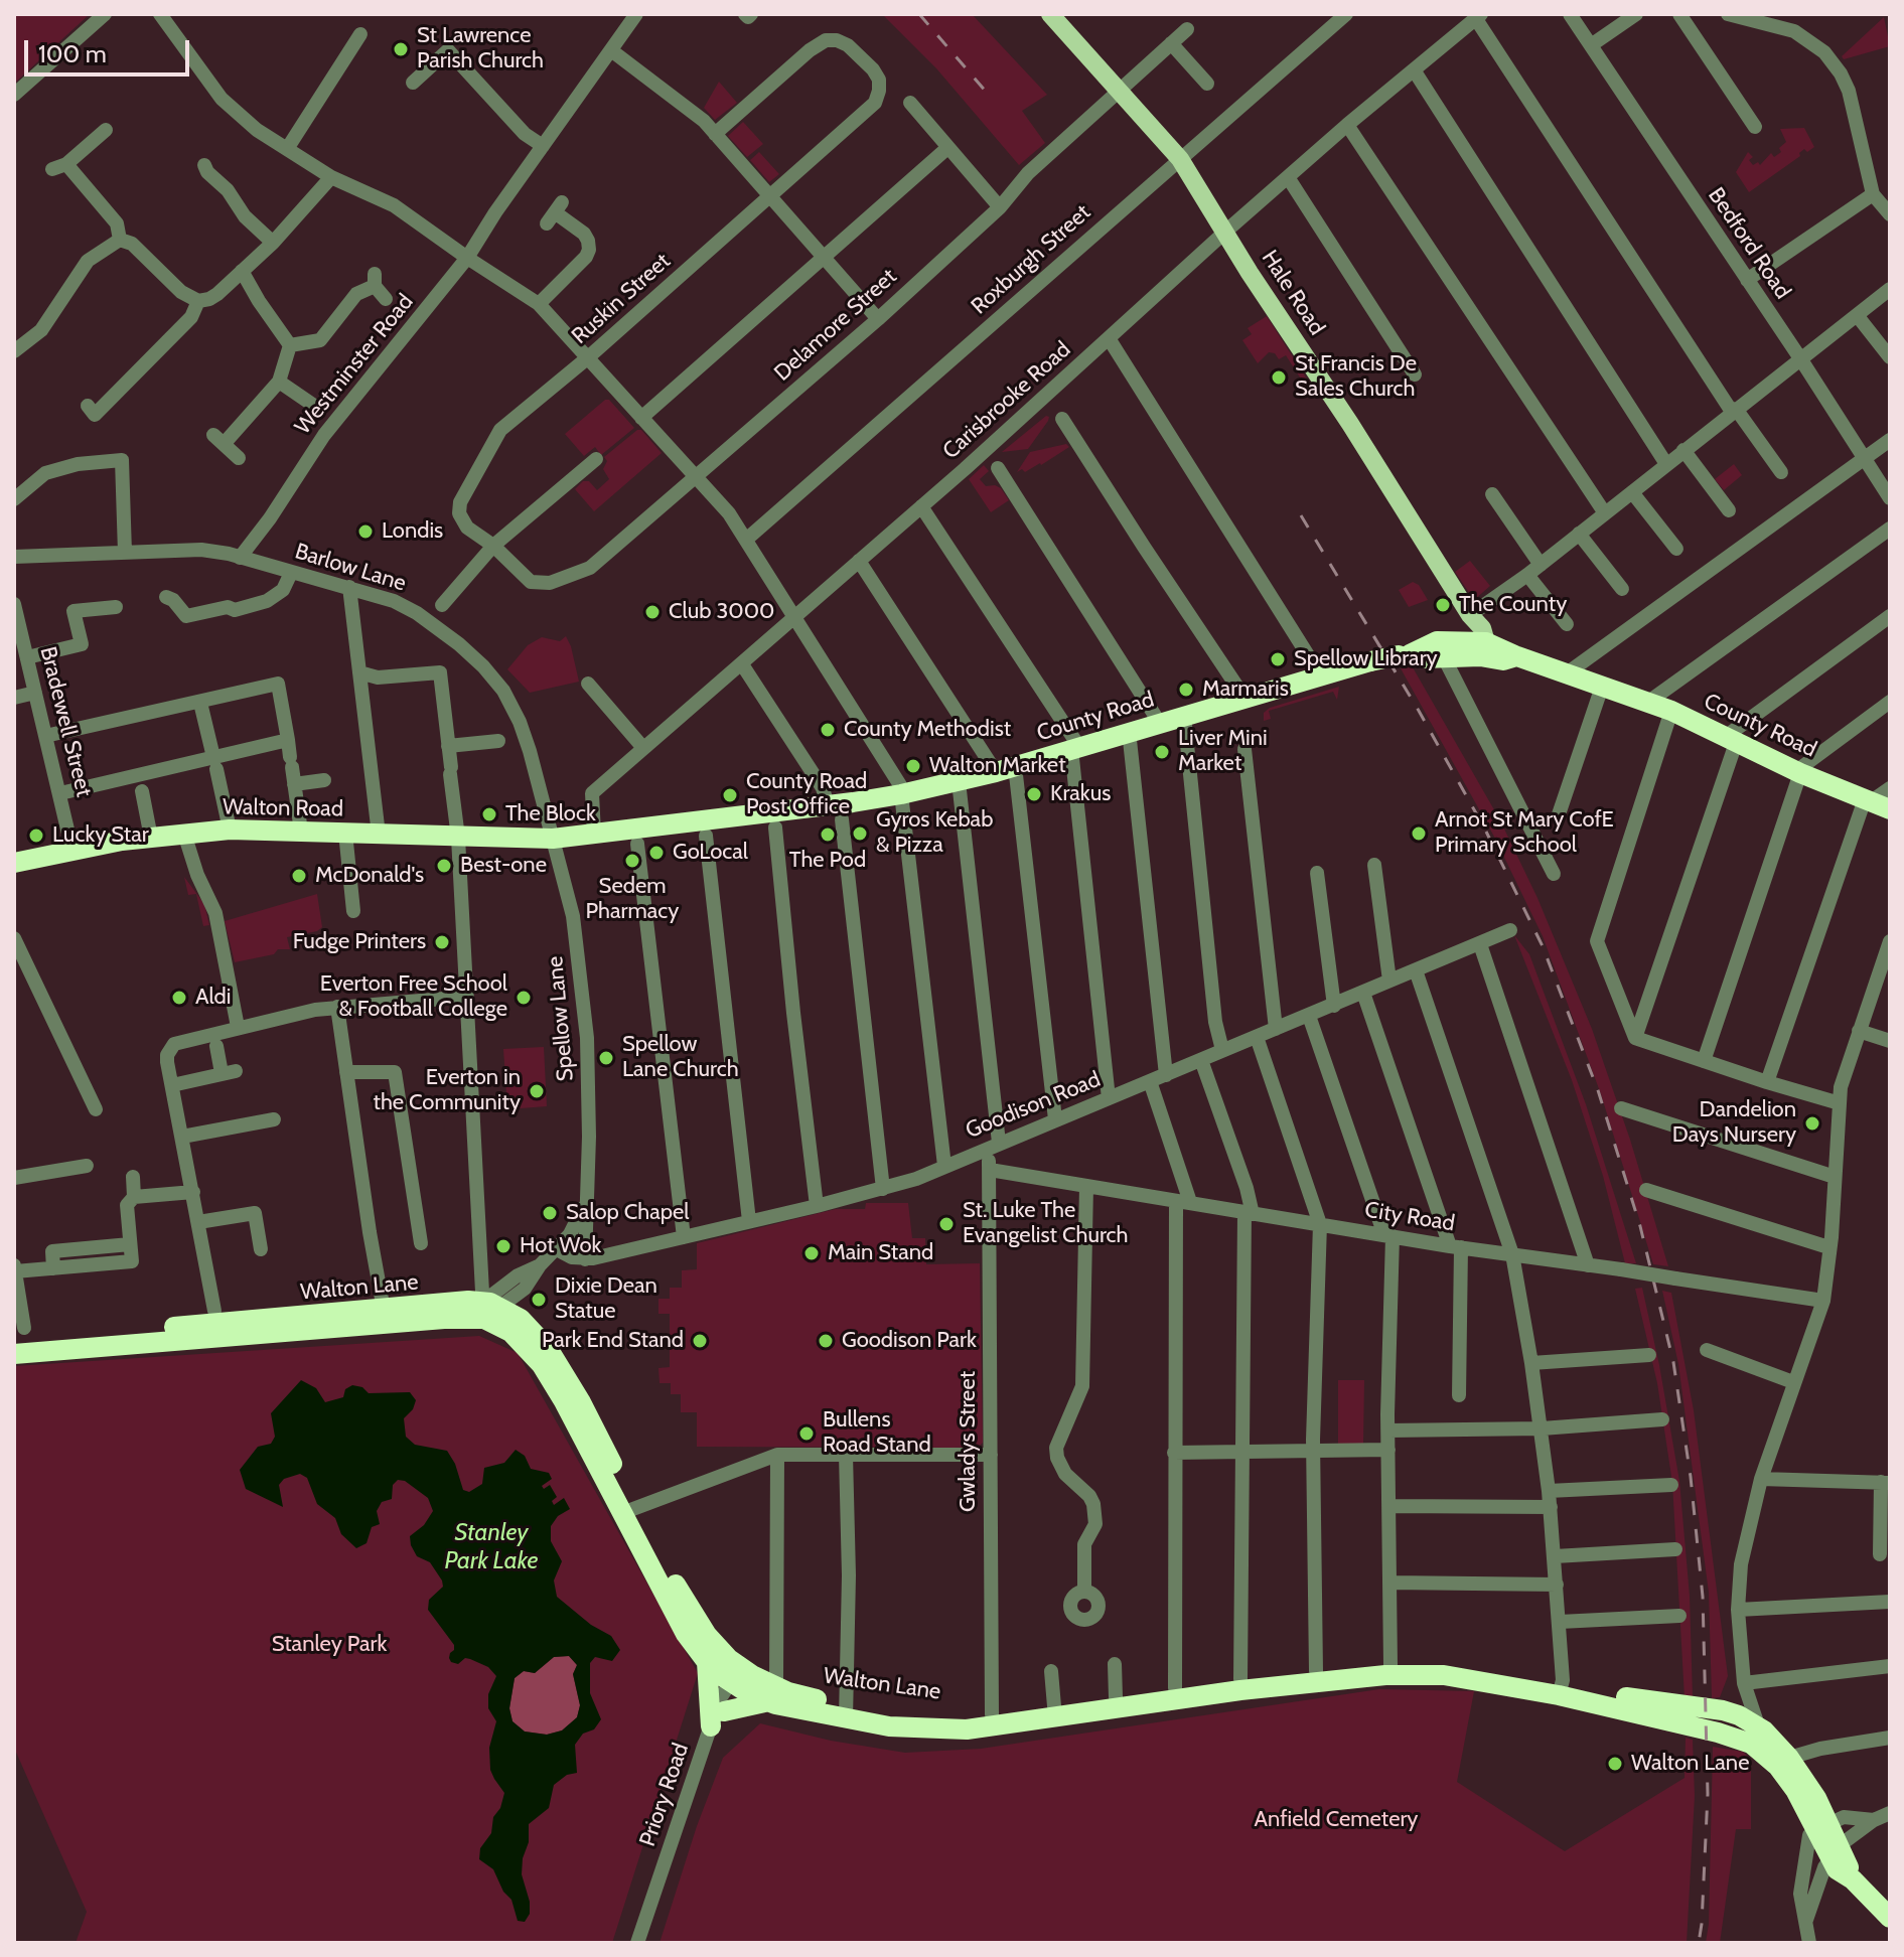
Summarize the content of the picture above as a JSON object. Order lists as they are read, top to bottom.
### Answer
{
  "streets": {
    "highway": ["County Road", "Walton Road", "Walton Lane"],
    "main road": ["Hale Road"],
    "street": [
      "Bedford Road",
      "Roxburgh Street",
      "Ruskin Street",
      "Delamore Street",
      "Westminster Road",
      "Carisbrooke Road",
      "Barlow Lane",
      "Bradewell Street",
      "Spellow Lane",
      "Goodison Road",
      "City Road",
      "Gwladys Street",
      "Priory Road"
    ]
  },
  "crossings": [
    ["Roxburgh Street", "Hale Road"],
    ["Hale Road", "Delamore Street"],
    ["Hale Road", "Carisbrooke Road"],
    ["Hale Road", "County Road"],
    ["Ruskin Street", "Delamore Street"],
    ["Westminster Road", "Barlow Lane"],
    ["Carisbrooke Road", "County Road"],
    ["Barlow Lane", "County Road"],
    ["Barlow Lane", "Walton Road"],
    ["Barlow Lane", "Spellow Lane"],
    ["County Road", "Walton Road"],
    ["County Road", "Spellow Lane"],
    ["County Road", "Gwladys Street"],
    ["Bradewell Street", "Walton Road"],
    ["Walton Road", "Spellow Lane"],
    ["Spellow Lane", "Goodison Road"],
    ["Spellow Lane", "Walton Lane"],
    ["Goodison Road", "Gwladys Street"],
    ["City Road", "Gwladys Street"],
    ["Walton Lane", "Gwladys Street"],
    ["Walton Lane", "Priory Road"]
  ],
  "water": ["Stanley Park Lake"],
  "parks": ["Stanley Park", "Anfield Cemetery"],
  "places": [
    "St Lawrence Parish Church",
    "St Francis De Sales Church",
    "Londis",
    "The County",
    "Club 3000",
    "Spellow Library",
    "Marmaris",
    "County Methodist",
    "Liver Mini Market",
    "Walton Market",
    "Krakus",
    "County Road Post Office",
    "The Block",
    "Gyros Kebab & Pizza",
    "Arnot St Mary CofE Primary School",
    "The Pod",
    "Lucky Star",
    "GoLocal",
    "Sedem Pharmacy",
    "Best-one",
    "McDonald's",
    "Fudge Printers",
    "Aldi",
    "Everton Free School & Football College",
    "Spellow Lane Church",
    "Everton in the Community",
    "Dandelion Days Nursery",
    "Salop Chapel",
    "St. Luke The Evangelist Church",
    "Hot Wok",
    "Main Stand",
    "Dixie Dean Statue",
    "Park End Stand",
    "Goodison Park",
    "Bullens Road Stand",
    "Walton Lane"
  ],
  "scale_bar": "100 m"
}
